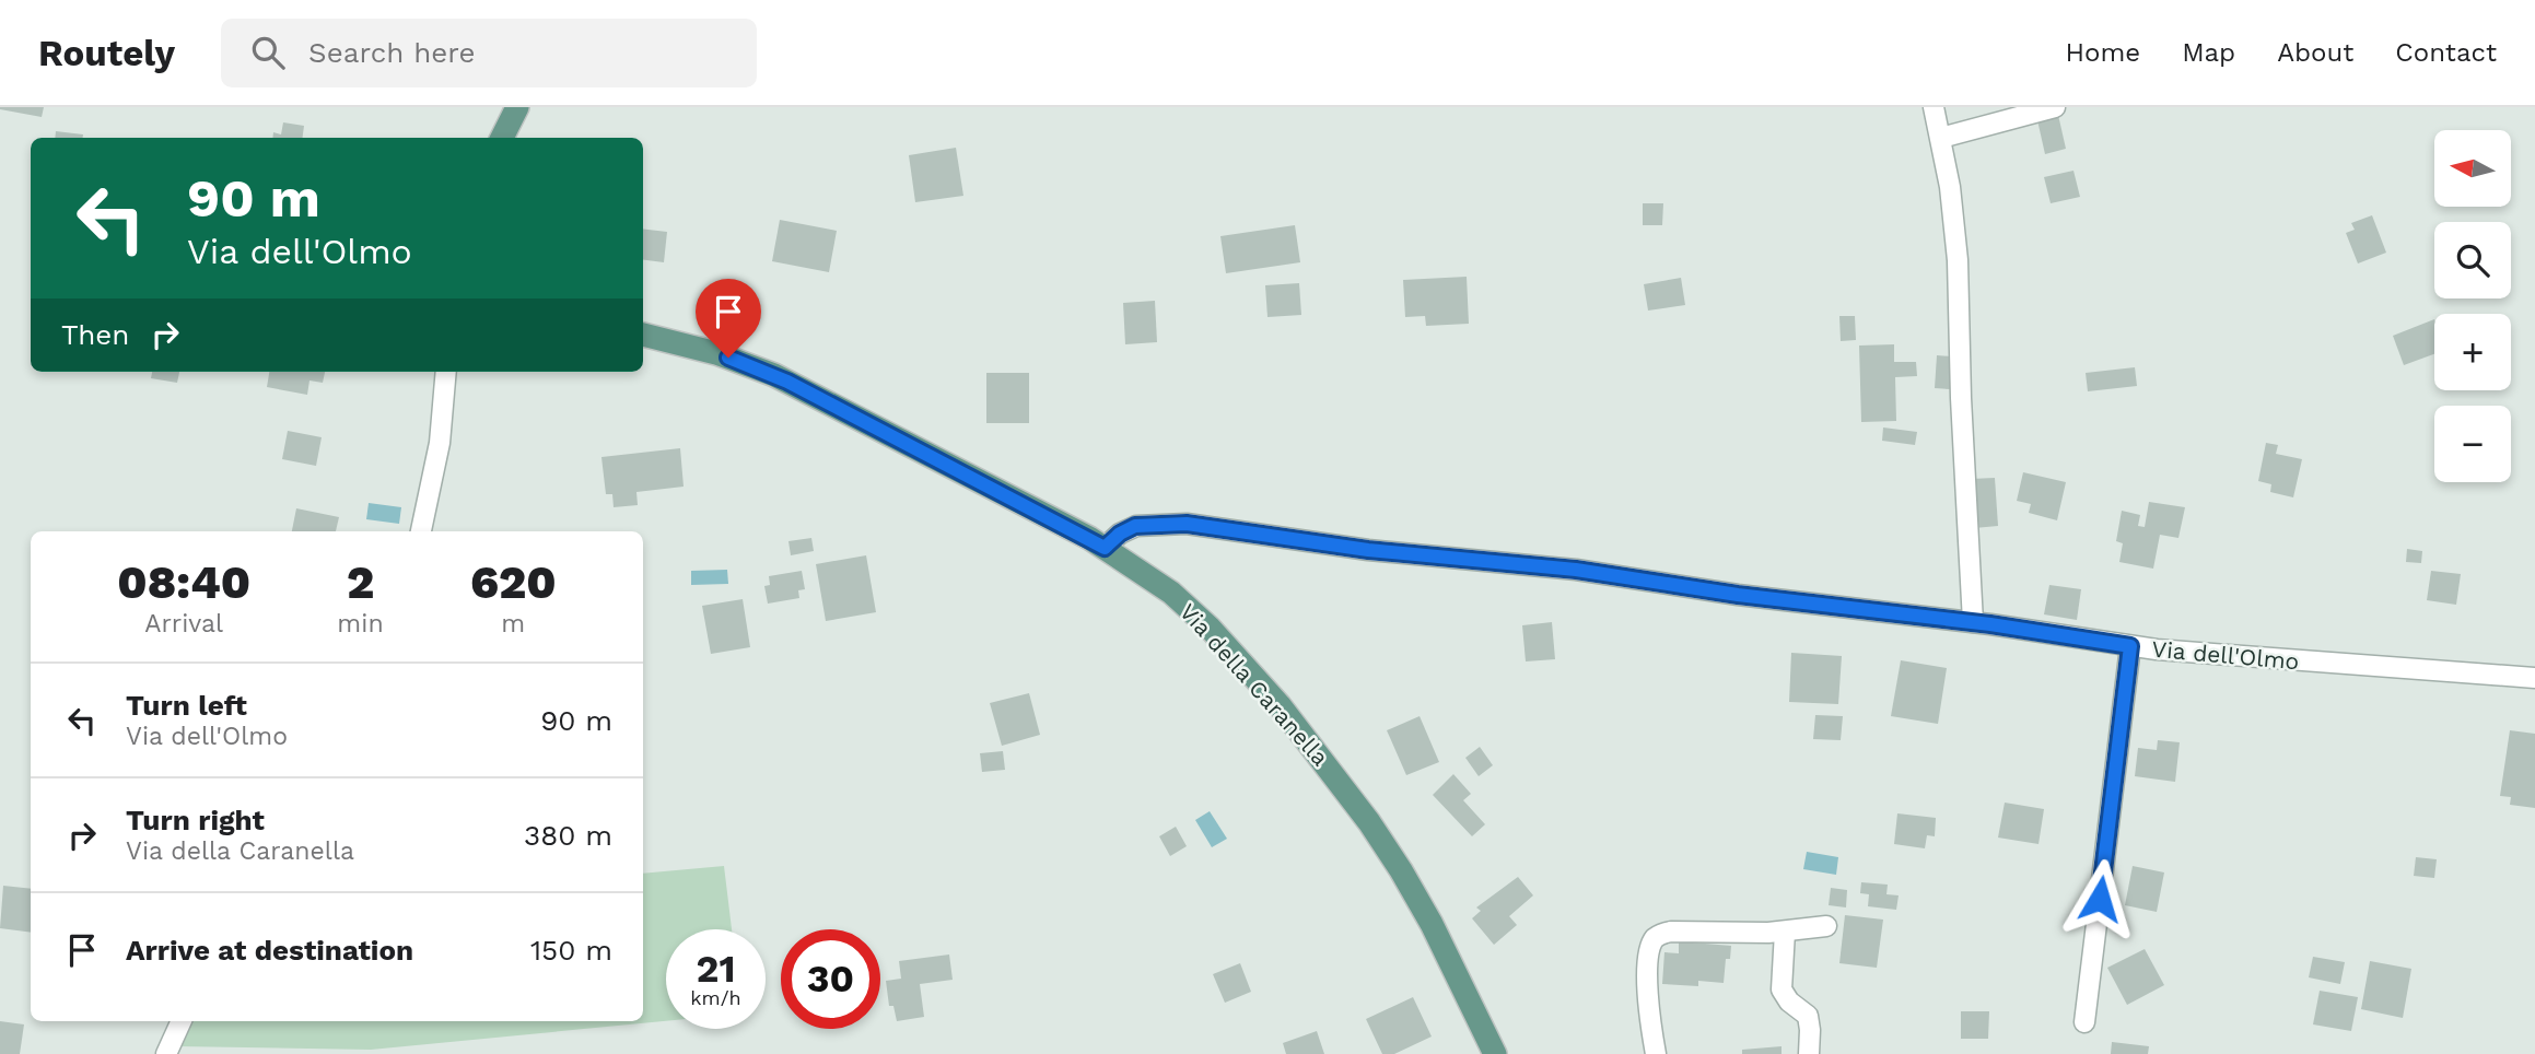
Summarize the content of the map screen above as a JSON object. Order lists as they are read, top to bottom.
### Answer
{
  "streets": {
    "main road": ["Via della Caranella"],
    "street": ["Via dell'Olmo"]
  },
  "crossings": [
    ["Via dell'Olmo", "Via della Caranella"]
  ],
  "north": "left",
  "page": {
    "header": "Routely",
    "search": "Search here",
    "nav": [
      "Home",
      "Map",
      "About",
      "Contact"
    ],
    "map_buttons": ["+", "−"],
    "turn": ["90 m", "Via dell'Olmo"],
    "then": "Then",
    "eta": [
      "08:40",
      "Arrival",
      "2",
      "min",
      "620",
      "m"
    ],
    "list": [
      {
        "name": "Turn left",
        "note": "Via dell'Olmo",
        "value": "90 m"
      },
      {
        "name": "Turn right",
        "note": "Via della Caranella",
        "value": "380 m"
      },
      {
        "name": "Arrive at destination",
        "value": "150 m"
      }
    ],
    "speed": "21 km/h",
    "limit": "30"
  }
}
